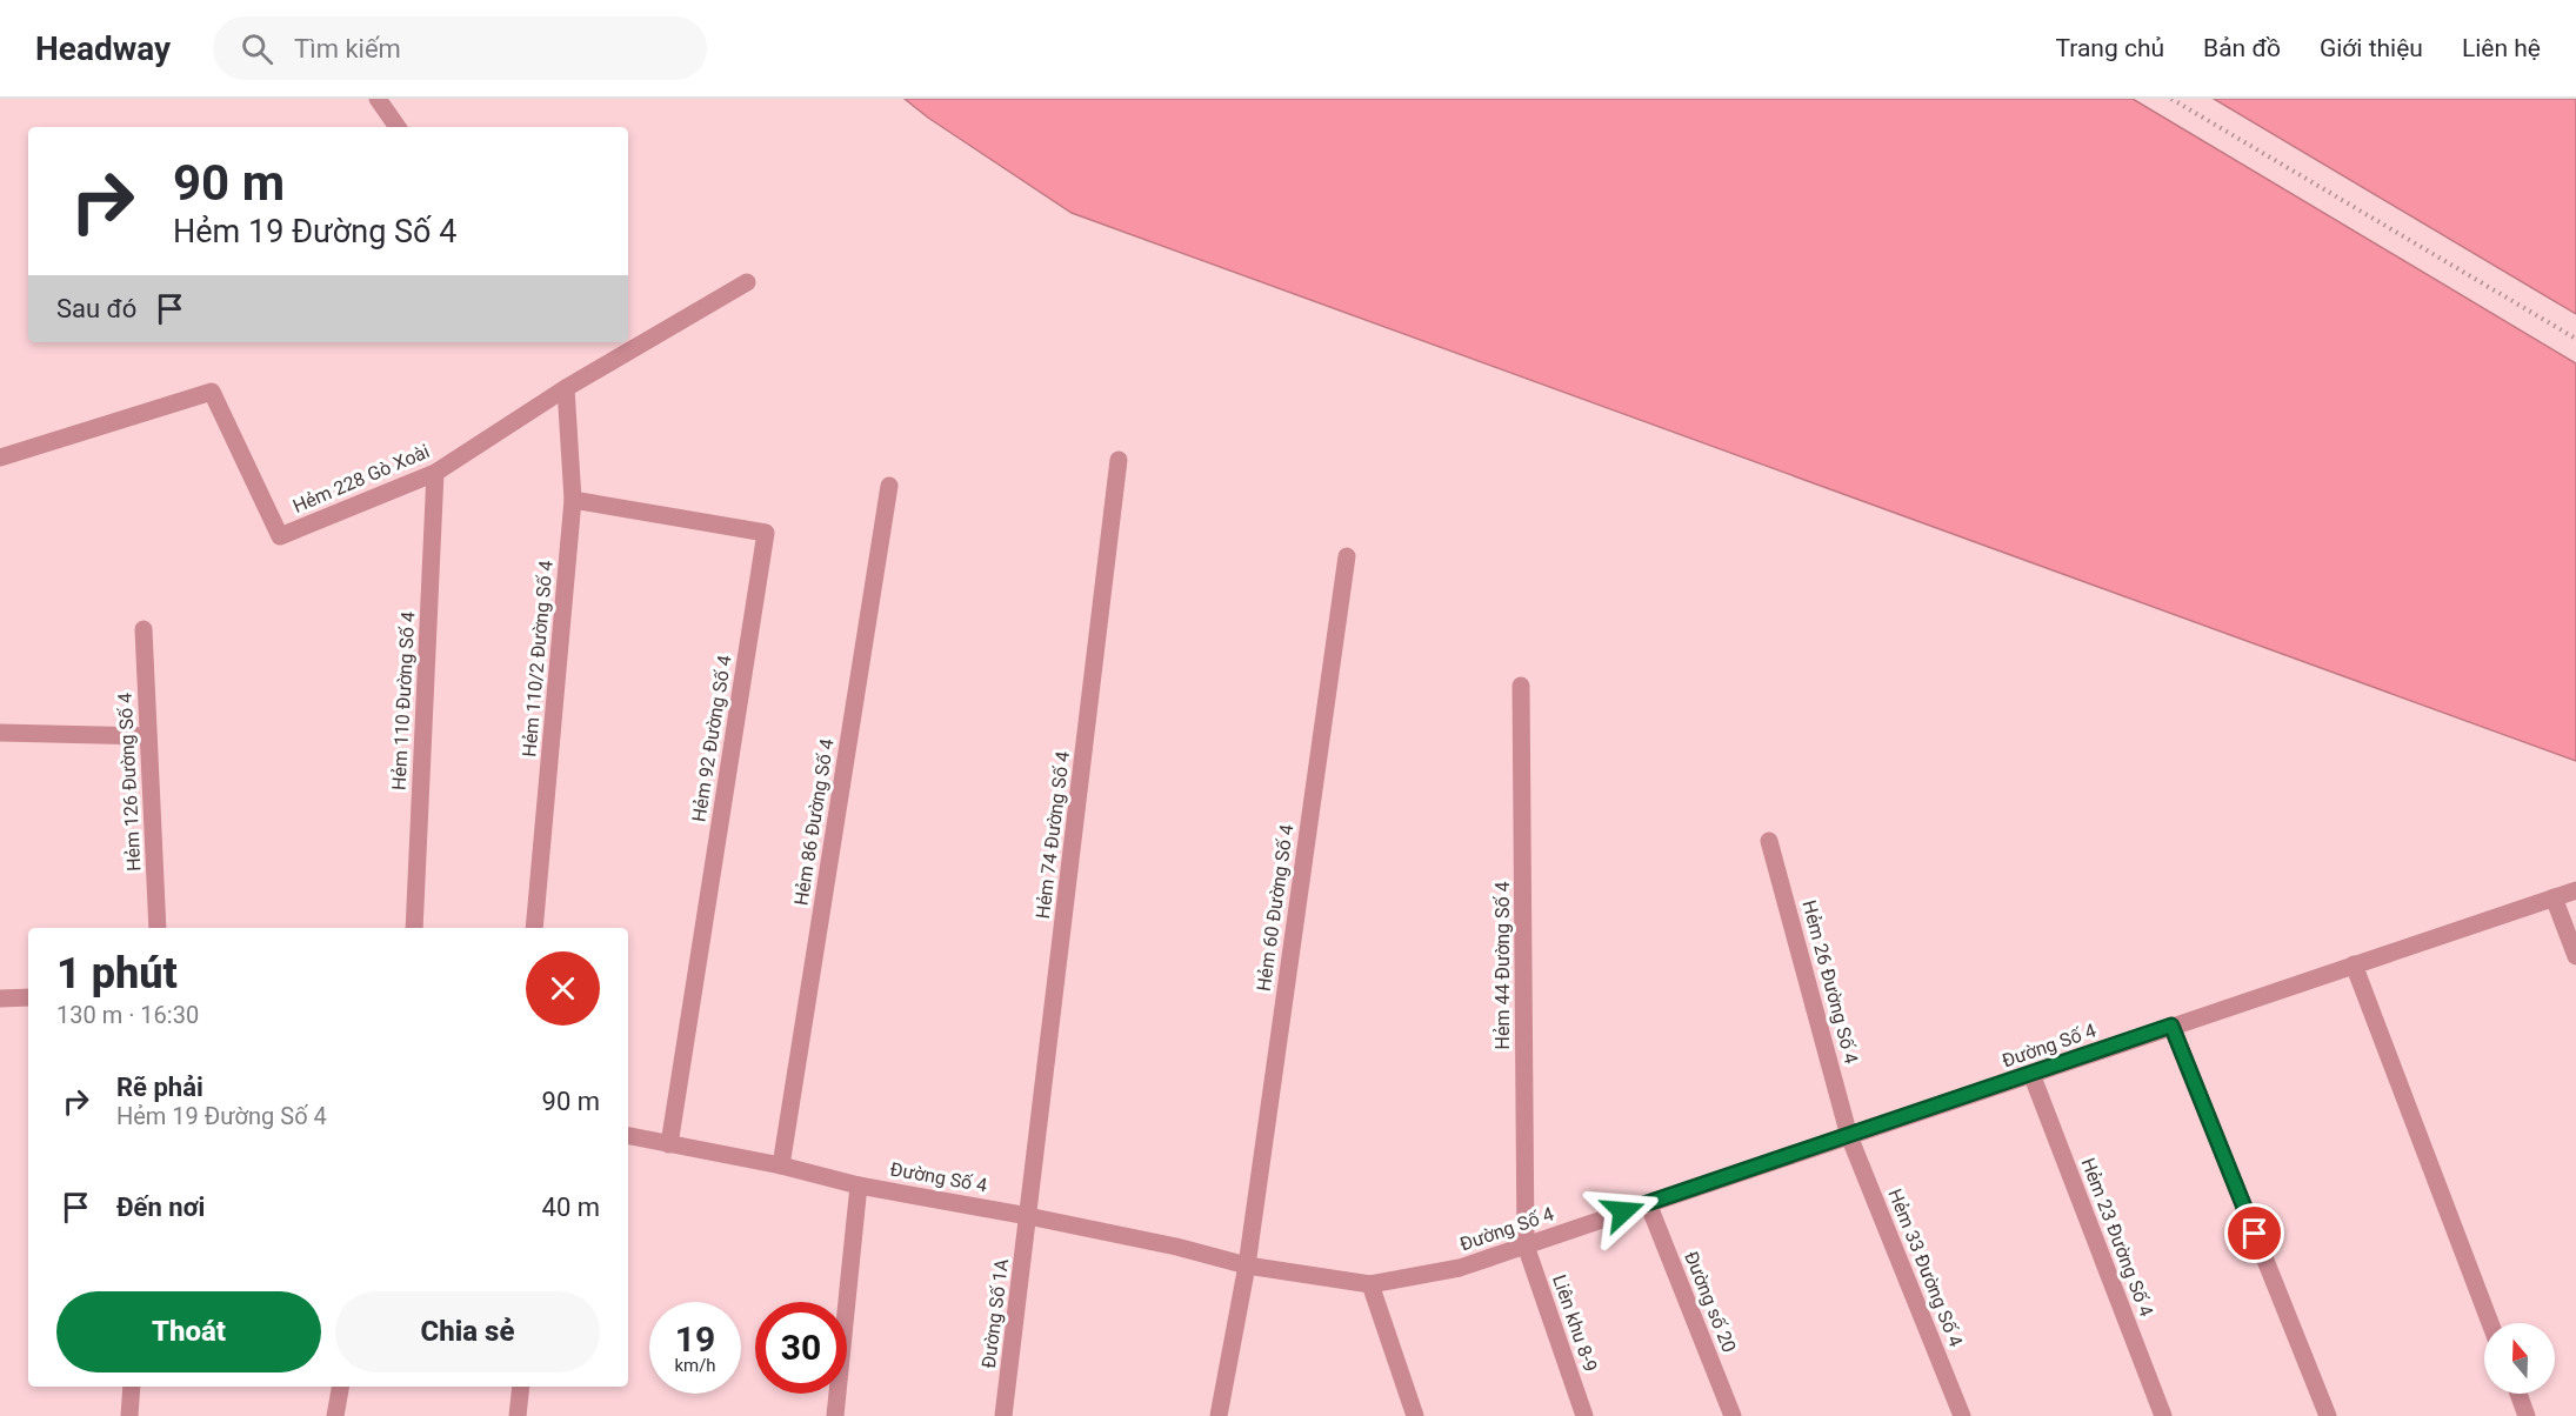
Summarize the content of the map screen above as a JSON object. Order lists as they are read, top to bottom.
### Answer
{
  "streets": {
    "street": [
      "Hẻm 228 Gò Xoài",
      "Hẻm 110/2 Đường Số 4",
      "Hẻm 110 Đường Số 4",
      "Hẻm 92 Đường Số 4",
      "Hẻm 126 Đường Số 4",
      "Hẻm 86 Đường Số 4",
      "Hẻm 74 Đường Số 4",
      "Hẻm 60 Đường Số 4",
      "Hẻm 44 Đường Số 4",
      "Hẻm 26 Đường Số 4",
      "Đường Số 4",
      "Hẻm 23 Đường Số 4",
      "Hẻm 33 Đường Số 4",
      "Đường số 20",
      "Đường Số 1A",
      "Liên khu 8-9"
    ]
  },
  "crossings": [
    ["Hẻm 228 Gò Xoài", "Hẻm 110/2 Đường Số 4"],
    ["Hẻm 228 Gò Xoài", "Hẻm 110 Đường Số 4"],
    ["Hẻm 110/2 Đường Số 4", "Hẻm 92 Đường Số 4"],
    ["Hẻm 92 Đường Số 4", "Đường Số 4"],
    ["Hẻm 86 Đường Số 4", "Đường Số 4"],
    ["Hẻm 74 Đường Số 4", "Đường Số 4"],
    ["Hẻm 74 Đường Số 4", "Đường Số 1A"],
    ["Hẻm 60 Đường Số 4", "Đường Số 4"],
    ["Hẻm 44 Đường Số 4", "Đường Số 4"],
    ["Hẻm 44 Đường Số 4", "Liên khu 8-9"],
    ["Hẻm 26 Đường Số 4", "Đường Số 4"],
    ["Hẻm 26 Đường Số 4", "Hẻm 33 Đường Số 4"],
    ["Đường Số 4", "Hẻm 23 Đường Số 4"],
    ["Đường Số 4", "Hẻm 33 Đường Số 4"],
    ["Đường Số 4", "Đường số 20"],
    ["Đường Số 4", "Đường Số 1A"],
    ["Đường Số 4", "Liên khu 8-9"]
  ],
  "north": "top",
  "page": {
    "header": "Headway",
    "search": "Tìm kiếm",
    "nav": [
      "Trang chủ",
      "Bản đồ",
      "Giới thiệu",
      "Liên hệ"
    ],
    "turn": ["90 m", "Hẻm 19 Đường Số 4"],
    "then": "Sau đó",
    "heading": ["1 phút", "130 m · 16:30"],
    "list": [
      {
        "name": "Rẽ phải",
        "note": "Hẻm 19 Đường Số 4",
        "value": "90 m"
      },
      {
        "name": "Đến nơi",
        "value": "40 m"
      }
    ],
    "buttons": ["Thoát", "Chia sẻ"],
    "speed": "19 km/h",
    "limit": "30"
  }
}
